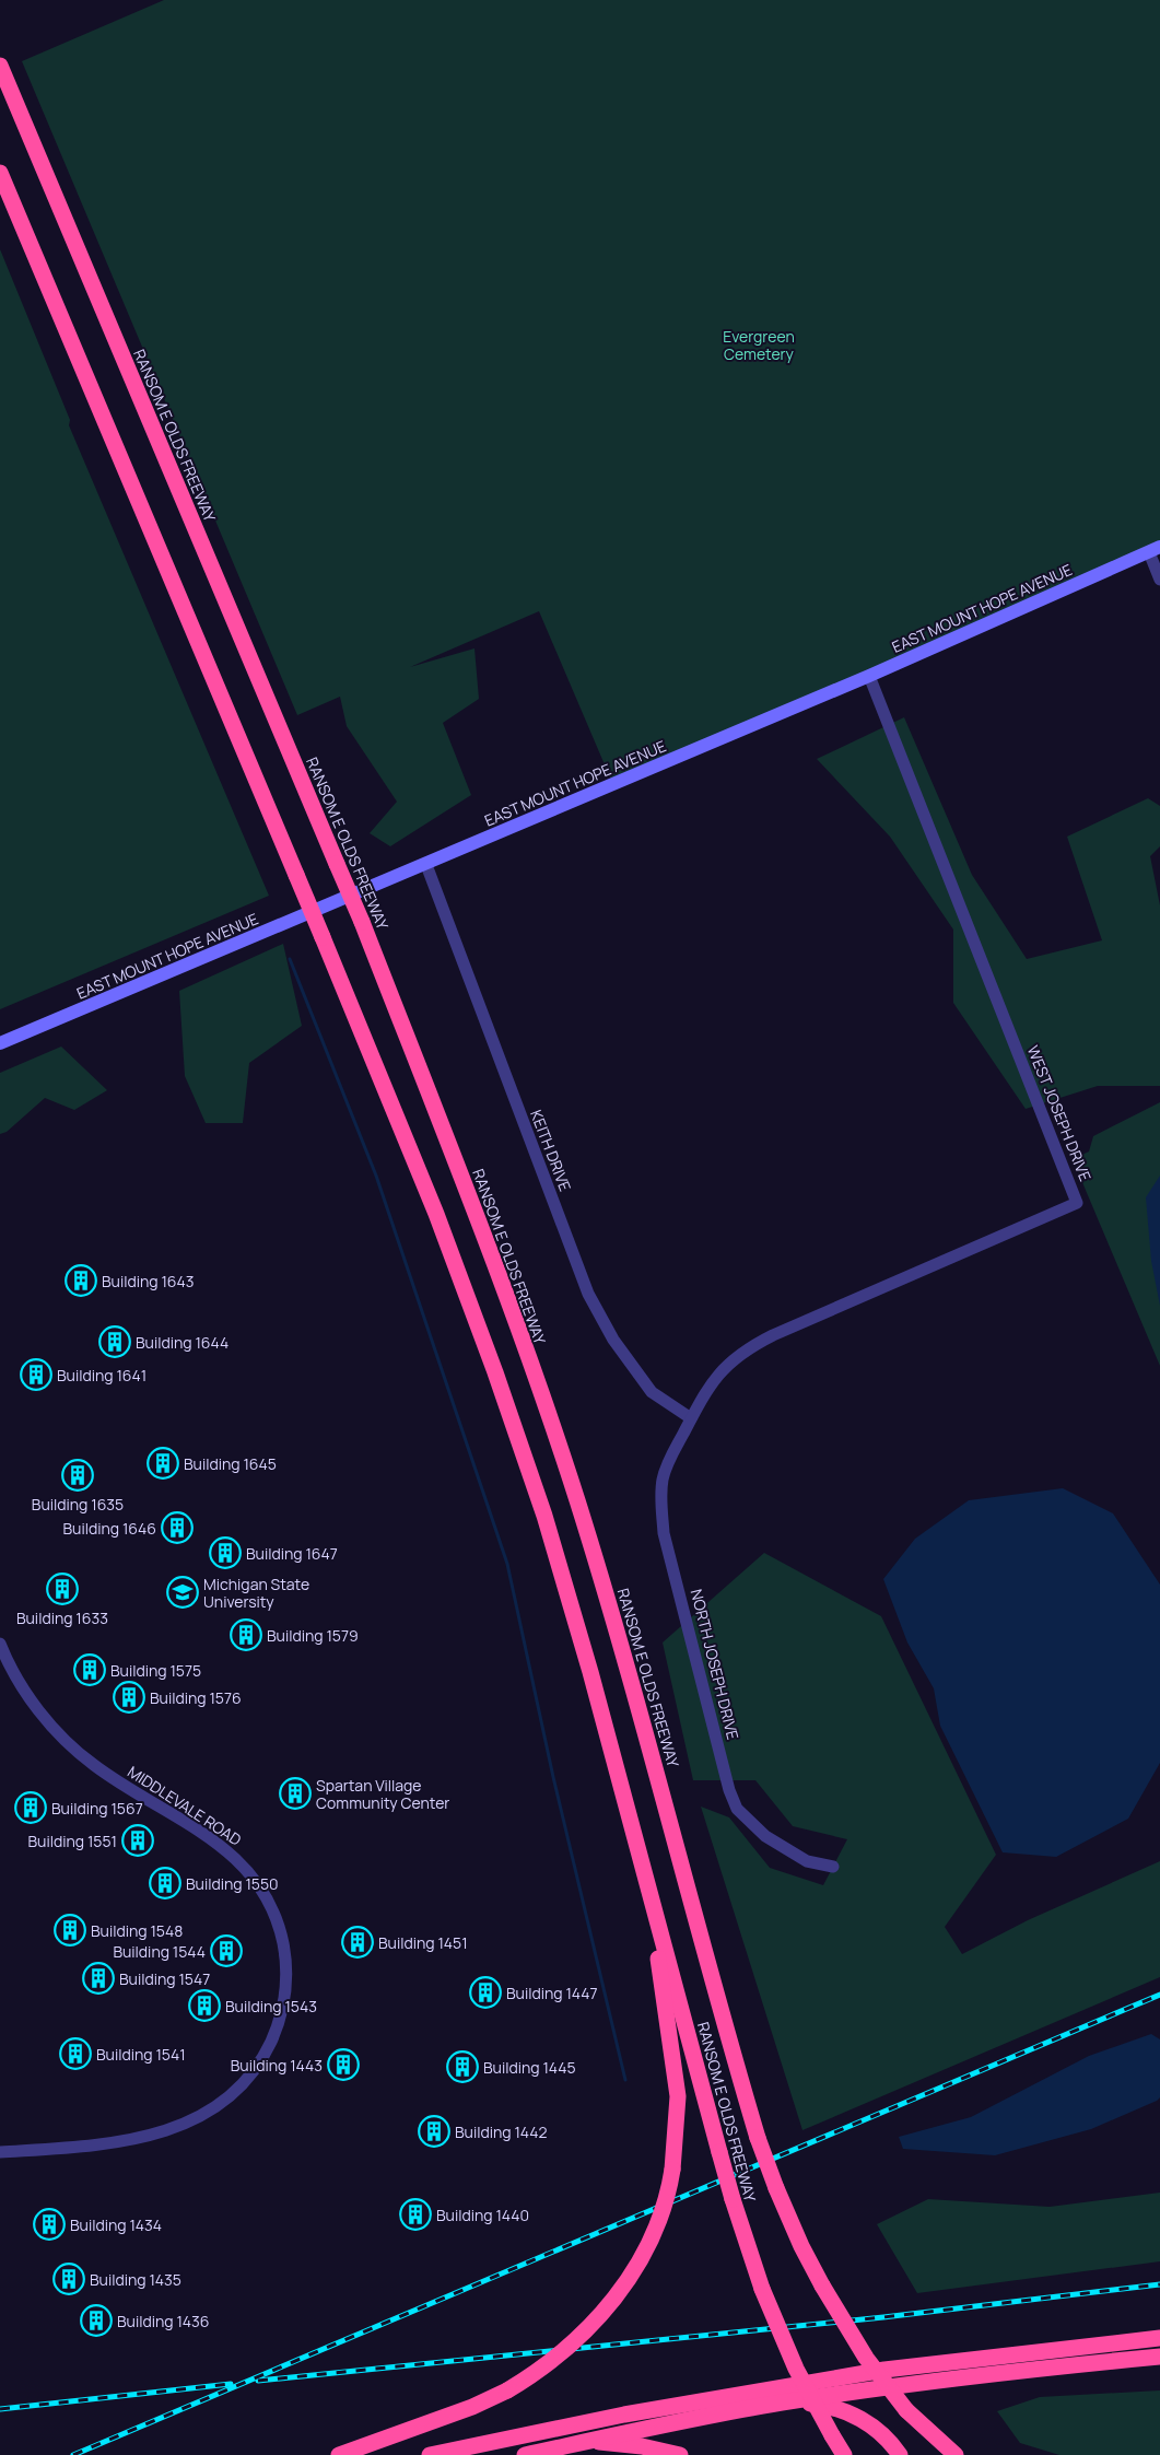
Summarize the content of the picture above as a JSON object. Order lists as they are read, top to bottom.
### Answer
{
  "streets": {
    "highway": ["RANSOM E OLDS FREEWAY"],
    "street": [
      "EAST MOUNT HOPE AVENUE",
      "WEST JOSEPH DRIVE",
      "KEITH DRIVE",
      "NORTH JOSEPH DRIVE",
      "MIDDLEVALE ROAD"
    ]
  },
  "crossings": [
    ["EAST MOUNT HOPE AVENUE", "WEST JOSEPH DRIVE"],
    ["EAST MOUNT HOPE AVENUE", "KEITH DRIVE"],
    ["WEST JOSEPH DRIVE", "KEITH DRIVE"],
    ["WEST JOSEPH DRIVE", "NORTH JOSEPH DRIVE"],
    ["KEITH DRIVE", "NORTH JOSEPH DRIVE"]
  ],
  "parks": ["Evergreen Cemetery"],
  "places": {
    "building": [
      "Building 1643",
      "Building 1644",
      "Building 1641",
      "Building 1645",
      "Building 1635",
      "Building 1646",
      "Building 1647",
      "Building 1633",
      "Building 1579",
      "Building 1575",
      "Building 1576",
      "Spartan Village Community Center",
      "Building 1567",
      "Building 1551",
      "Building 1550",
      "Building 1548",
      "Building 1451",
      "Building 1544",
      "Building 1547",
      "Building 1447",
      "Building 1543",
      "Building 1541",
      "Building 1443",
      "Building 1445",
      "Building 1442",
      "Building 1440",
      "Building 1434",
      "Building 1435",
      "Building 1436"
    ],
    "school or university": ["Michigan State University"]
  }
}
